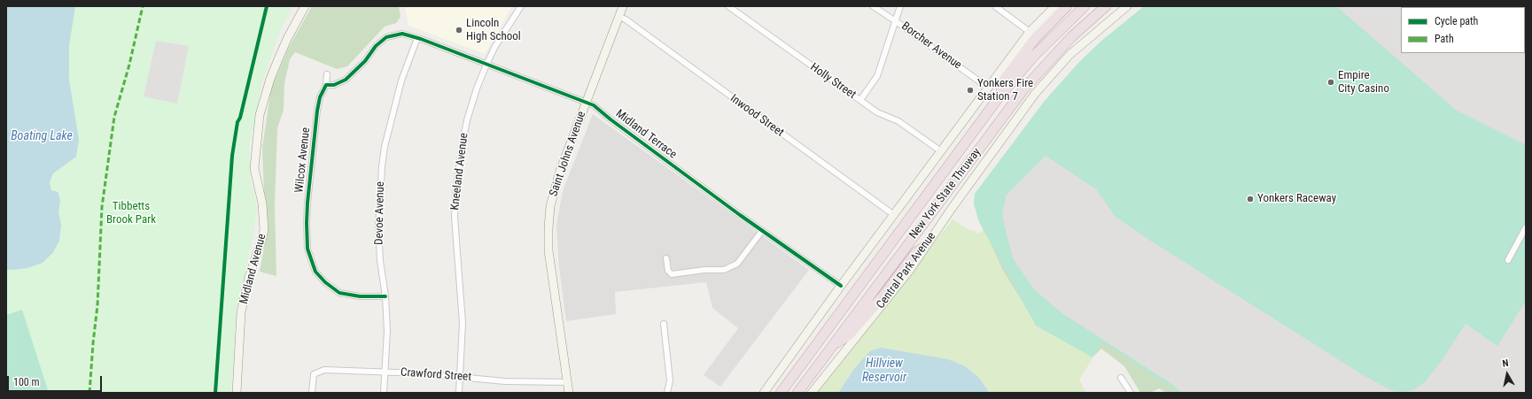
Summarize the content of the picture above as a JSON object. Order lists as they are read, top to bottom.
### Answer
{
  "streets": {
    "highway": ["New York State Thruway"],
    "main road": ["Saint Johns Avenue", "Midland Avenue", "Central Park Avenue"],
    "street": [
      "Borcher Avenue",
      "Holly Street",
      "Inwood Street",
      "Midland Terrace",
      "Wilcox Avenue",
      "Kneeland Avenue",
      "Devoe Avenue",
      "Crawford Street"
    ]
  },
  "crossings": [
    ["Inwood Street", "Saint Johns Avenue"],
    ["Midland Terrace", "Saint Johns Avenue"],
    ["Midland Terrace", "Kneeland Avenue"],
    ["Midland Terrace", "Devoe Avenue"],
    ["Saint Johns Avenue", "Crawford Street"],
    ["Wilcox Avenue", "Devoe Avenue"],
    ["Kneeland Avenue", "Crawford Street"],
    ["Devoe Avenue", "Crawford Street"]
  ],
  "water": ["Boating Lake", "Hillview Reservoir"],
  "parks": ["Tibbetts Brook Park"],
  "places": [
    "Lincoln High School",
    "Empire City Casino",
    "Yonkers Fire Station 7",
    "Yonkers Raceway"
  ],
  "legend": ["Cycle path", "Path"],
  "scale_bar": "100 m",
  "north": "top"
}
